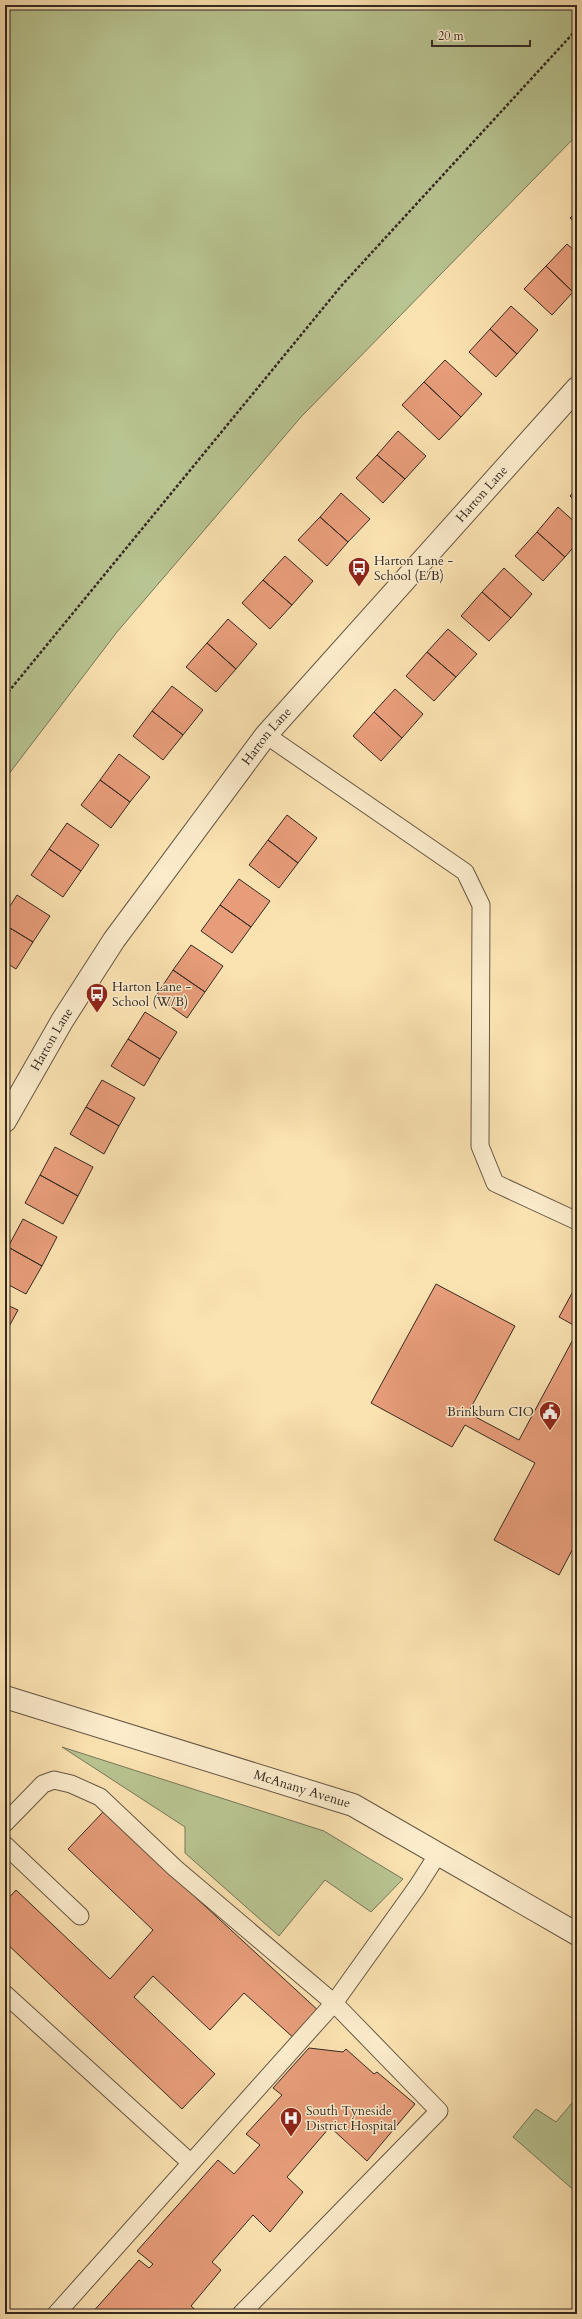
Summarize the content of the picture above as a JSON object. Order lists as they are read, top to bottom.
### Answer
{
  "streets": {
    "street": ["Harton Lane", "McAnany Avenue"]
  },
  "places": {
    "bus stop": ["Harton Lane - School (E/B)", "Harton Lane - School (W/B)"],
    "public building": ["Brinkburn CIO"],
    "hospital": ["South Tyneside District Hospital"]
  },
  "scale_bar": "20 m"
}
